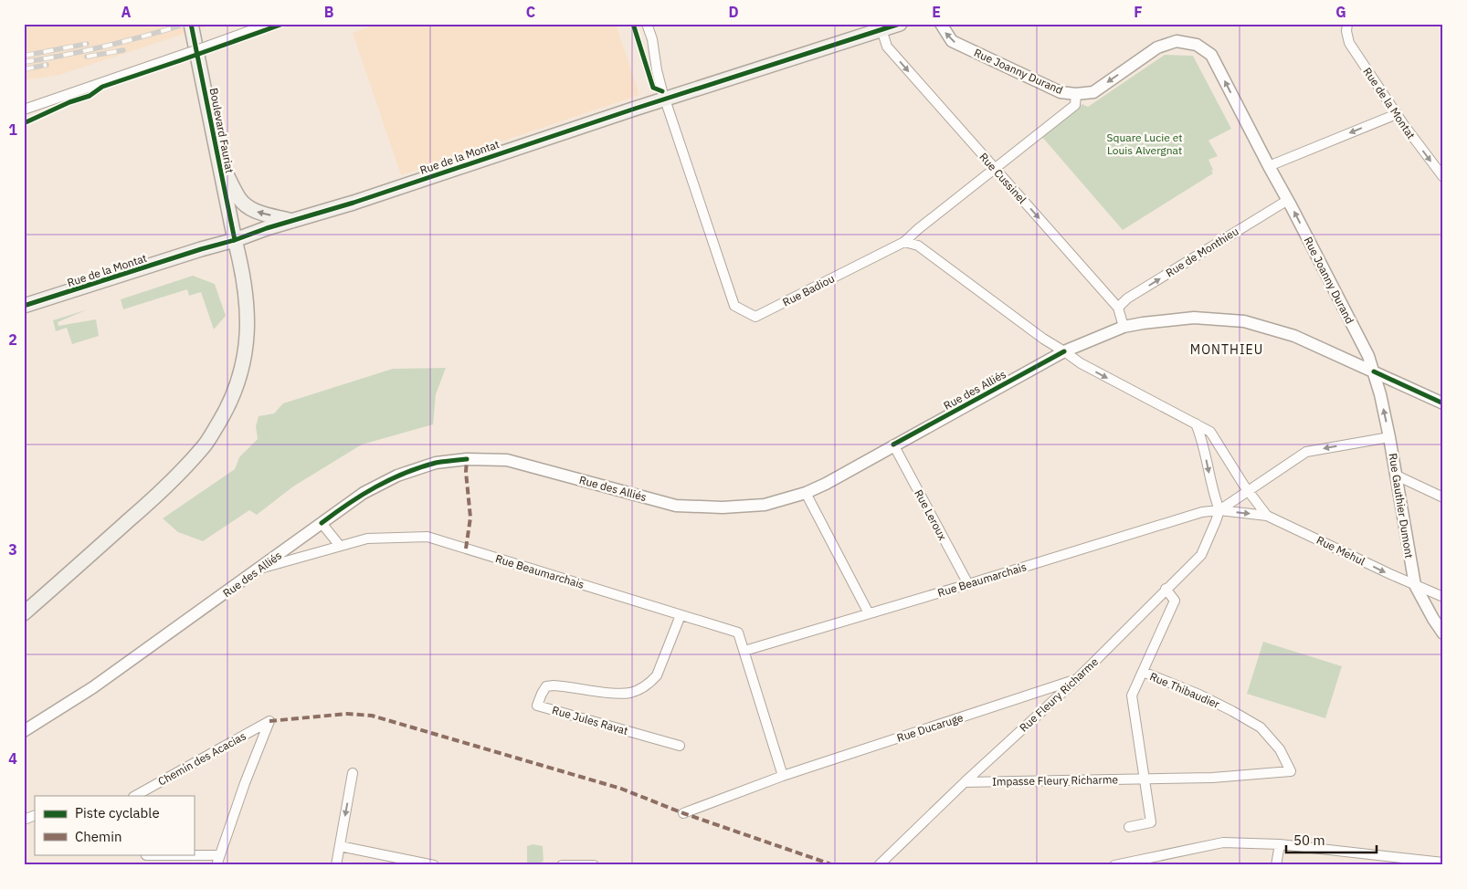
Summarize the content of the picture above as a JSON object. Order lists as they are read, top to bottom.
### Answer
{
  "streets": {
    "main road": ["Rue de la Montat", "Boulevard Fauriat"],
    "street": [
      "Rue Joanny Durand",
      "Rue Cussinel",
      "Rue de Monthieu",
      "Rue Badiou",
      "Rue des Alliés",
      "Rue Gauthier Dumont",
      "Rue Leroux",
      "Rue Mehul",
      "Rue Beaumarchais",
      "Rue Thibaudier",
      "Rue Fleury Richarme",
      "Rue Jules Ravat",
      "Rue Ducaruge",
      "Chemin des Acacias",
      "Impasse Fleury Richarme"
    ]
  },
  "crossings": [
    ["Rue Joanny Durand", "Rue de Monthieu"],
    ["Rue Joanny Durand", "Rue des Alliés"],
    ["Rue Joanny Durand", "Rue Gauthier Dumont"],
    ["Rue de la Montat", "Boulevard Fauriat"],
    ["Rue de la Montat", "Rue Cussinel"],
    ["Rue de la Montat", "Rue Badiou"],
    ["Rue Cussinel", "Rue de Monthieu"],
    ["Rue Cussinel", "Rue des Alliés"],
    ["Rue des Alliés", "Rue Gauthier Dumont"],
    ["Rue des Alliés", "Rue Leroux"],
    ["Rue des Alliés", "Rue Mehul"],
    ["Rue des Alliés", "Rue Beaumarchais"],
    ["Rue Gauthier Dumont", "Rue Mehul"],
    ["Rue Leroux", "Rue Beaumarchais"],
    ["Rue Mehul", "Rue Beaumarchais"],
    ["Rue Mehul", "Rue Fleury Richarme"],
    ["Rue Beaumarchais", "Rue Fleury Richarme"],
    ["Rue Beaumarchais", "Rue Jules Ravat"],
    ["Rue Thibaudier", "Rue Fleury Richarme"],
    ["Rue Thibaudier", "Impasse Fleury Richarme"],
    ["Rue Fleury Richarme", "Rue Ducaruge"],
    ["Rue Fleury Richarme", "Impasse Fleury Richarme"]
  ],
  "one_way": [
    "Rue Joanny Durand",
    "Rue Cussinel",
    "Rue de Monthieu",
    "Rue Mehul"
  ],
  "districts": ["MONTHIEU"],
  "parks": ["Square Lucie et Louis Alvergnat"],
  "legend": ["Piste cyclable", "Chemin"],
  "scale_bar": "50 m",
  "grid": {
    "columns": [
      "A",
      "B",
      "C",
      "D",
      "E",
      "F",
      "G"
    ],
    "rows": [
      "1",
      "2",
      "3",
      "4"
    ]
  }
}
